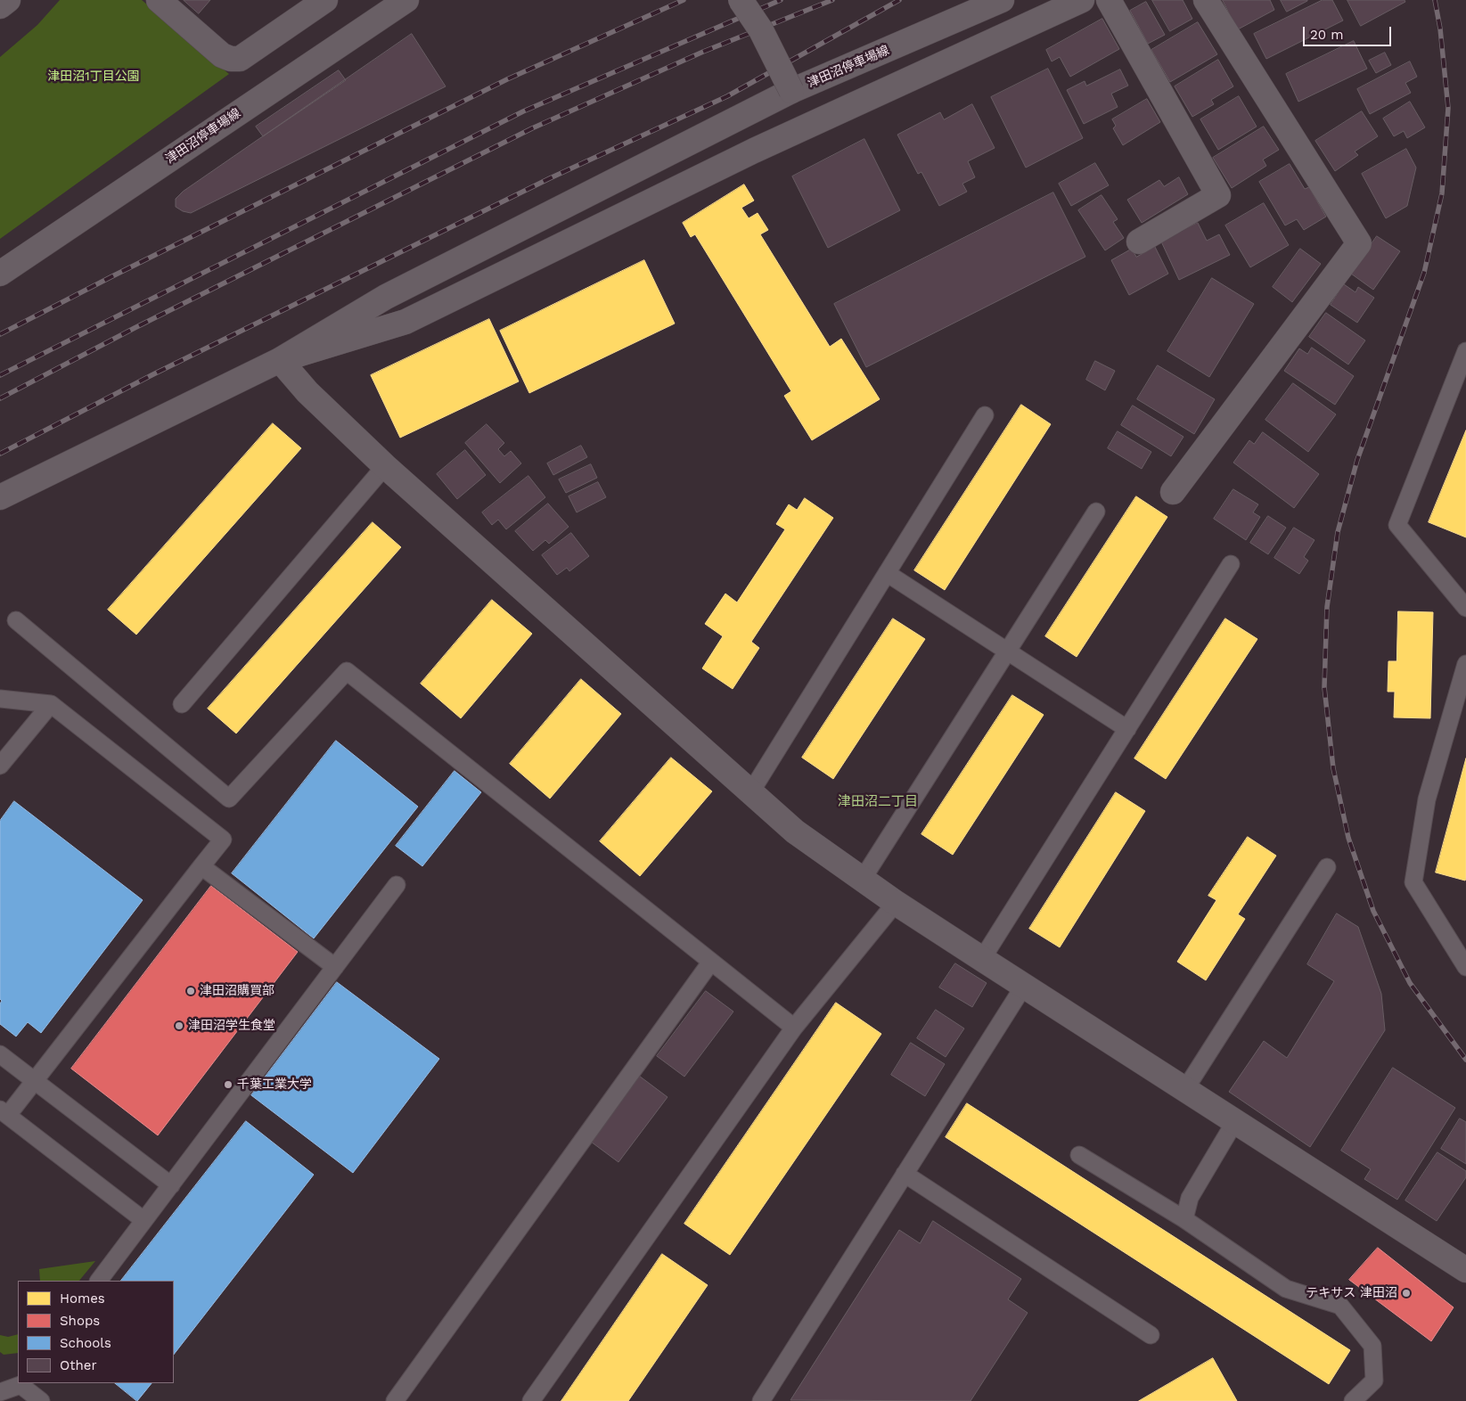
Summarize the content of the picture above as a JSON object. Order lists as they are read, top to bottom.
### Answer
{
  "streets": {
    "street": ["津田沼停車場線"]
  },
  "districts": ["津田沼二丁目"],
  "parks": ["津田沼1丁目公園"],
  "places": [
    "津田沼購買部",
    "津田沼学生食堂",
    "千葉工業大学",
    "テキサス 津田沼"
  ],
  "legend": [
    "Homes",
    "Shops",
    "Schools",
    "Other"
  ],
  "scale_bar": "20 m"
}
